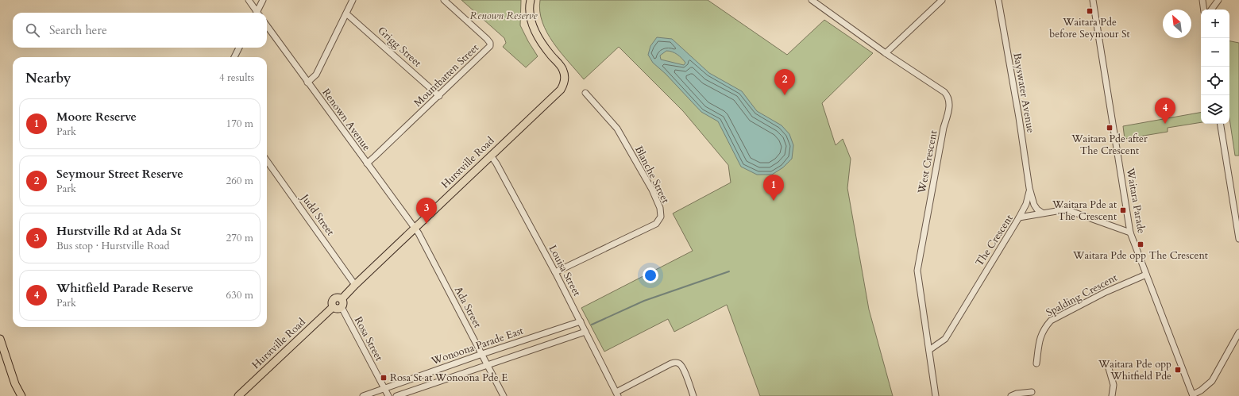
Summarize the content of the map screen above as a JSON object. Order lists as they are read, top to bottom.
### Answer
{
  "streets": {
    "main road": ["Hurstville Road"],
    "street": [
      "Grigg Street",
      "Mountbatten Street",
      "Bayswater Avenue",
      "Renown Avenue",
      "West Crescent",
      "Blanche Street",
      "Waitara Parade",
      "Judd Street",
      "The Crescent",
      "Louisa Street",
      "Spalding Crescent",
      "Ada Street",
      "Rosa Street",
      "Wonoona Parade East"
    ]
  },
  "crossings": [
    ["Grigg Street", "Mountbatten Street"],
    ["Mountbatten Street", "Renown Avenue"],
    ["Bayswater Avenue", "The Crescent"],
    ["Renown Avenue", "Hurstville Road"],
    ["Renown Avenue", "Ada Street"],
    ["West Crescent", "The Crescent"],
    ["Hurstville Road", "Judd Street"],
    ["Hurstville Road", "Louisa Street"],
    ["Hurstville Road", "Ada Street"],
    ["Hurstville Road", "Rosa Street"],
    ["Blanche Street", "Louisa Street"],
    ["Waitara Parade", "The Crescent"],
    ["Waitara Parade", "Spalding Crescent"],
    ["Louisa Street", "Wonoona Parade East"],
    ["Ada Street", "Wonoona Parade East"],
    ["Rosa Street", "Wonoona Parade East"]
  ],
  "parks": ["Renown Reserve"],
  "places": {
    "transit": [
      "Waitara Pde before Seymour St",
      "Waitara Pde after The Crescent",
      "Waitara Pde at The Crescent",
      "Waitara Pde opp The Crescent",
      "Waitara Pde opp Whitfield Pde",
      "Rosa St at Wonoona Pde E"
    ]
  },
  "north": "top left",
  "page": {
    "map_buttons": ["+", "−"],
    "search": "Search here",
    "heading": ["Nearby", "4 results"],
    "pins": [
      "2",
      "4",
      "1",
      "3"
    ],
    "list": [
      {
        "mark": "1",
        "name": "Moore Reserve",
        "note": "Park",
        "value": "170 m"
      },
      {
        "mark": "2",
        "name": "Seymour Street Reserve",
        "note": "Park",
        "value": "260 m"
      },
      {
        "mark": "3",
        "name": "Hurstville Rd at Ada St",
        "note": "Bus stop · Hurstville Road",
        "value": "270 m"
      },
      {
        "mark": "4",
        "name": "Whitfield Parade Reserve",
        "note": "Park",
        "value": "630 m"
      }
    ]
  }
}
